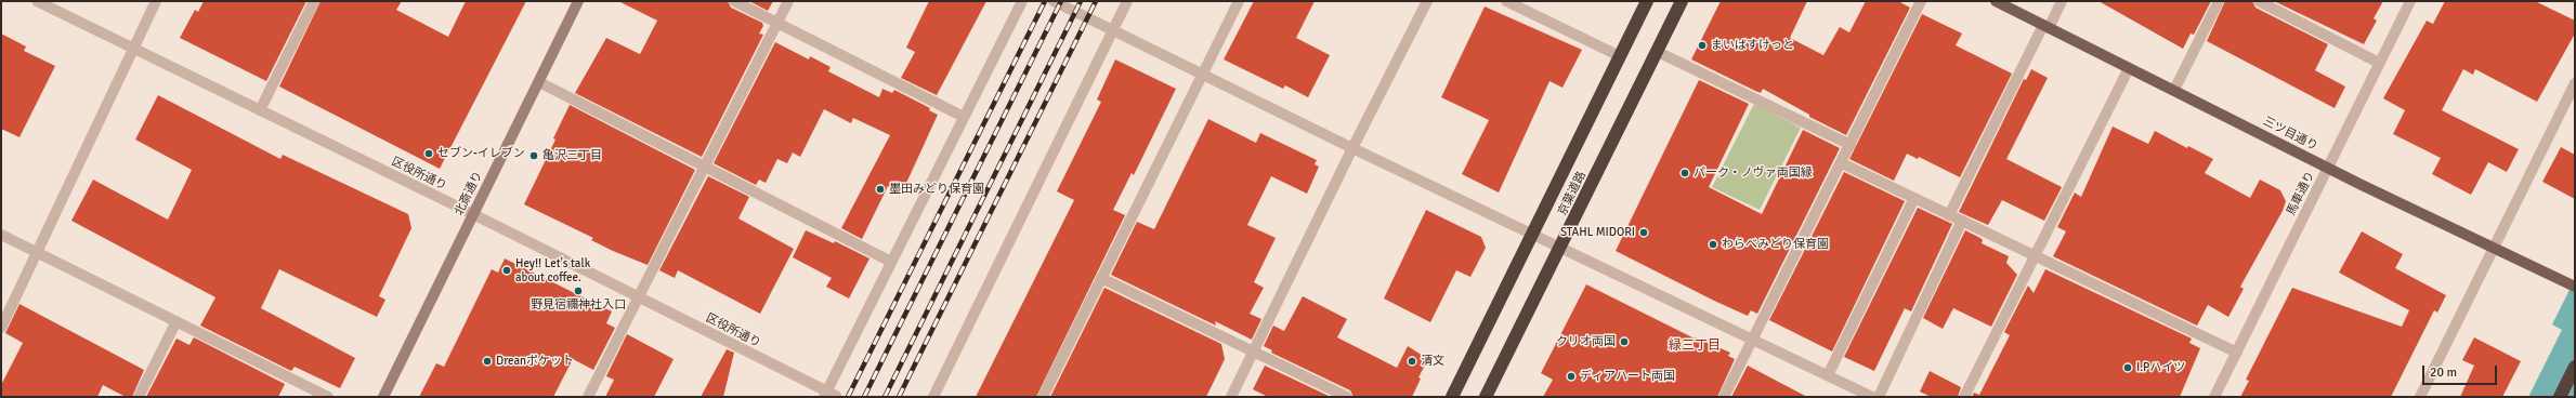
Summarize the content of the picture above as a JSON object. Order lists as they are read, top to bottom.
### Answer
{
  "streets": {
    "highway": ["京葉道路"],
    "main road": ["三ツ目通り"],
    "street": ["区役所通り", "北斎通り", "馬車通り"]
  },
  "crossings": [
    ["三ツ目通り", "馬車通り"],
    ["区役所通り", "北斎通り"]
  ],
  "districts": ["緑三丁目"],
  "places": [
    "まいばすけっと",
    "セブン-イレブン",
    "亀沢三丁目",
    "パーク・ノヴァ両国緑",
    "墨田みどり保育園",
    "STAHL MIDORI",
    "わらべみどり保育園",
    "Hey!! Let's talk about coffee.",
    "野見宿禰神社入口",
    "クリオ両国",
    "Dreanポケット",
    "清文",
    "I.Pハイツ",
    "ディアハート両国"
  ],
  "scale_bar": "20 m"
}
